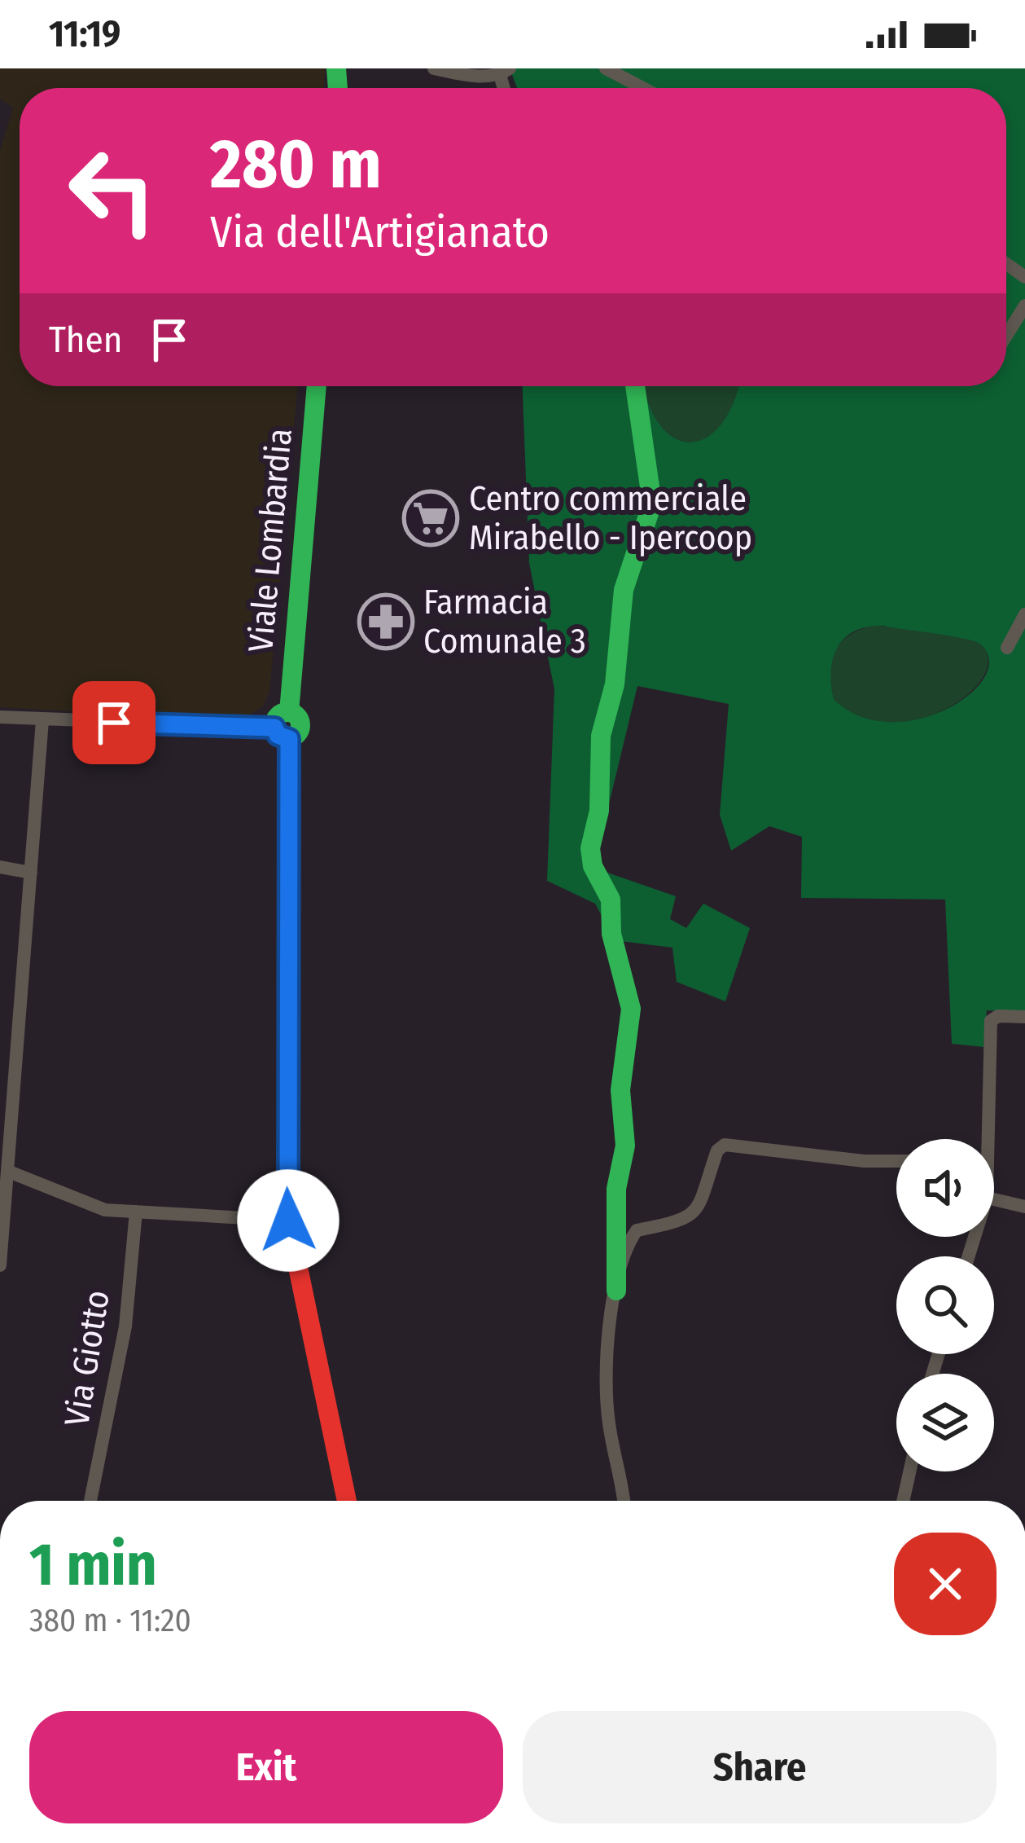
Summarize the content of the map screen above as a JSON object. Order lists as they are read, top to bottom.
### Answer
{
  "streets": {
    "main road": ["Viale Lombardia"],
    "street": ["Via Giotto"]
  },
  "places": {
    "supermarket": ["Centro commerciale Mirabello - Ipercoop"],
    "pharmacy": ["Farmacia Comunale 3"]
  },
  "page": {
    "status": "11:19",
    "turn": ["280 m", "Via dell'Artigianato"],
    "then": "Then",
    "heading": ["1 min", "380 m · 11:20"],
    "buttons": ["Exit", "Share"]
  }
}
